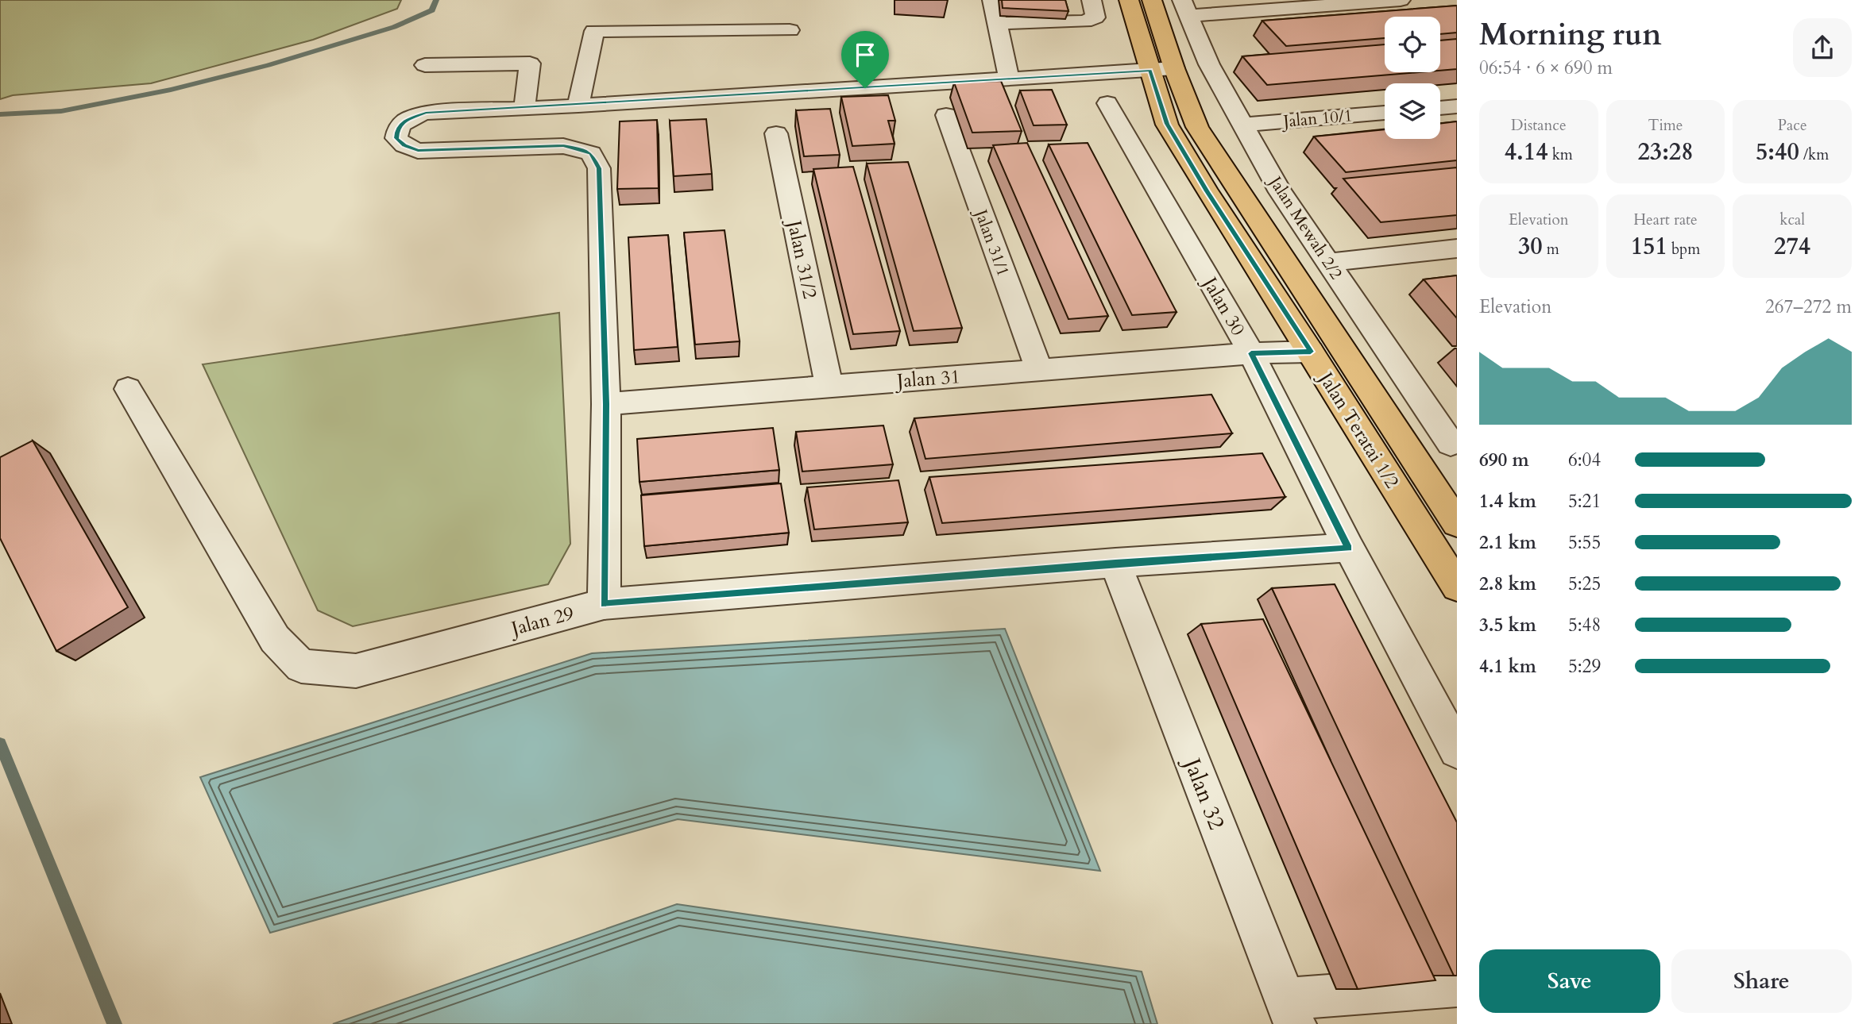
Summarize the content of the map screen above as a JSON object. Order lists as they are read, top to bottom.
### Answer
{
  "streets": {
    "main road": ["Jalan Teratai 1/2"],
    "street": [
      "Jalan 10/1",
      "Jalan Mewah 2/2",
      "Jalan 31/1",
      "Jalan 31/2",
      "Jalan 30",
      "Jalan 31",
      "Jalan 29",
      "Jalan 32"
    ]
  },
  "crossings": [
    ["Jalan 10/1", "Jalan Mewah 2/2"],
    ["Jalan 31/1", "Jalan 31"],
    ["Jalan 31/2", "Jalan 31"],
    ["Jalan 30", "Jalan 31"],
    ["Jalan 30", "Jalan 29"],
    ["Jalan 31", "Jalan Teratai 1/2"],
    ["Jalan 29", "Jalan 32"]
  ],
  "page": {
    "heading": ["Morning run", "06:54 · 6 × 690 m"],
    "stats": [
      ["Distance", "4.14 km"],
      ["Time", "23:28"],
      ["Pace", "5:40 /km"],
      ["Elevation", "30 m"],
      ["Heart rate", "151 bpm"],
      ["kcal", "274"]
    ],
    "chart": ["Elevation", "267–272 m"],
    "list": [
      {
        "name": "690 m",
        "note": "6:04"
      },
      {
        "name": "1.4 km",
        "note": "5:21"
      },
      {
        "name": "2.1 km",
        "note": "5:55"
      },
      {
        "name": "2.8 km",
        "note": "5:25"
      },
      {
        "name": "3.5 km",
        "note": "5:48"
      },
      {
        "name": "4.1 km",
        "note": "5:29"
      }
    ],
    "buttons": ["Save", "Share"]
  }
}
